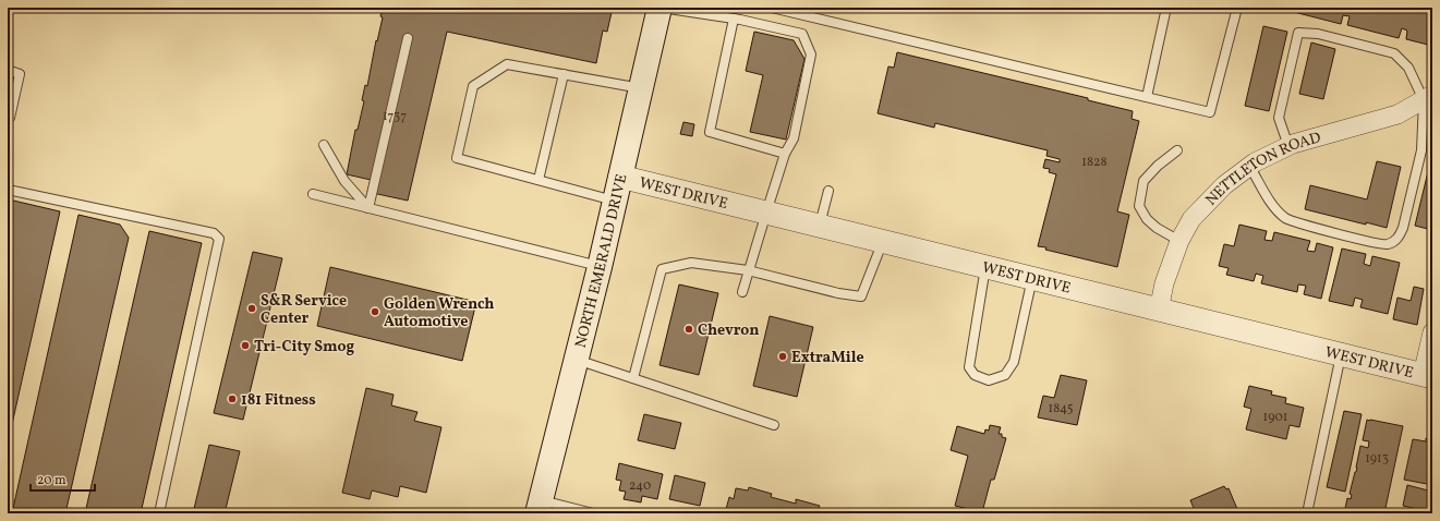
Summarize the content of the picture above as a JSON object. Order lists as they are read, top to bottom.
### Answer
{
  "streets": {
    "main road": ["NORTH EMERALD DRIVE"],
    "street": ["NETTLETON ROAD", "WEST DRIVE"]
  },
  "crossings": [
    ["NETTLETON ROAD", "WEST DRIVE"],
    ["WEST DRIVE", "NORTH EMERALD DRIVE"]
  ],
  "places": [
    "S&R Service Center",
    "Golden Wrench Automotive",
    "Chevron",
    "Tri-City Smog",
    "ExtraMile",
    "181 Fitness"
  ],
  "house_numbers": [
    "1737",
    "1828",
    "1845",
    "1901",
    "1913",
    "240"
  ],
  "scale_bar": "20 m"
}
